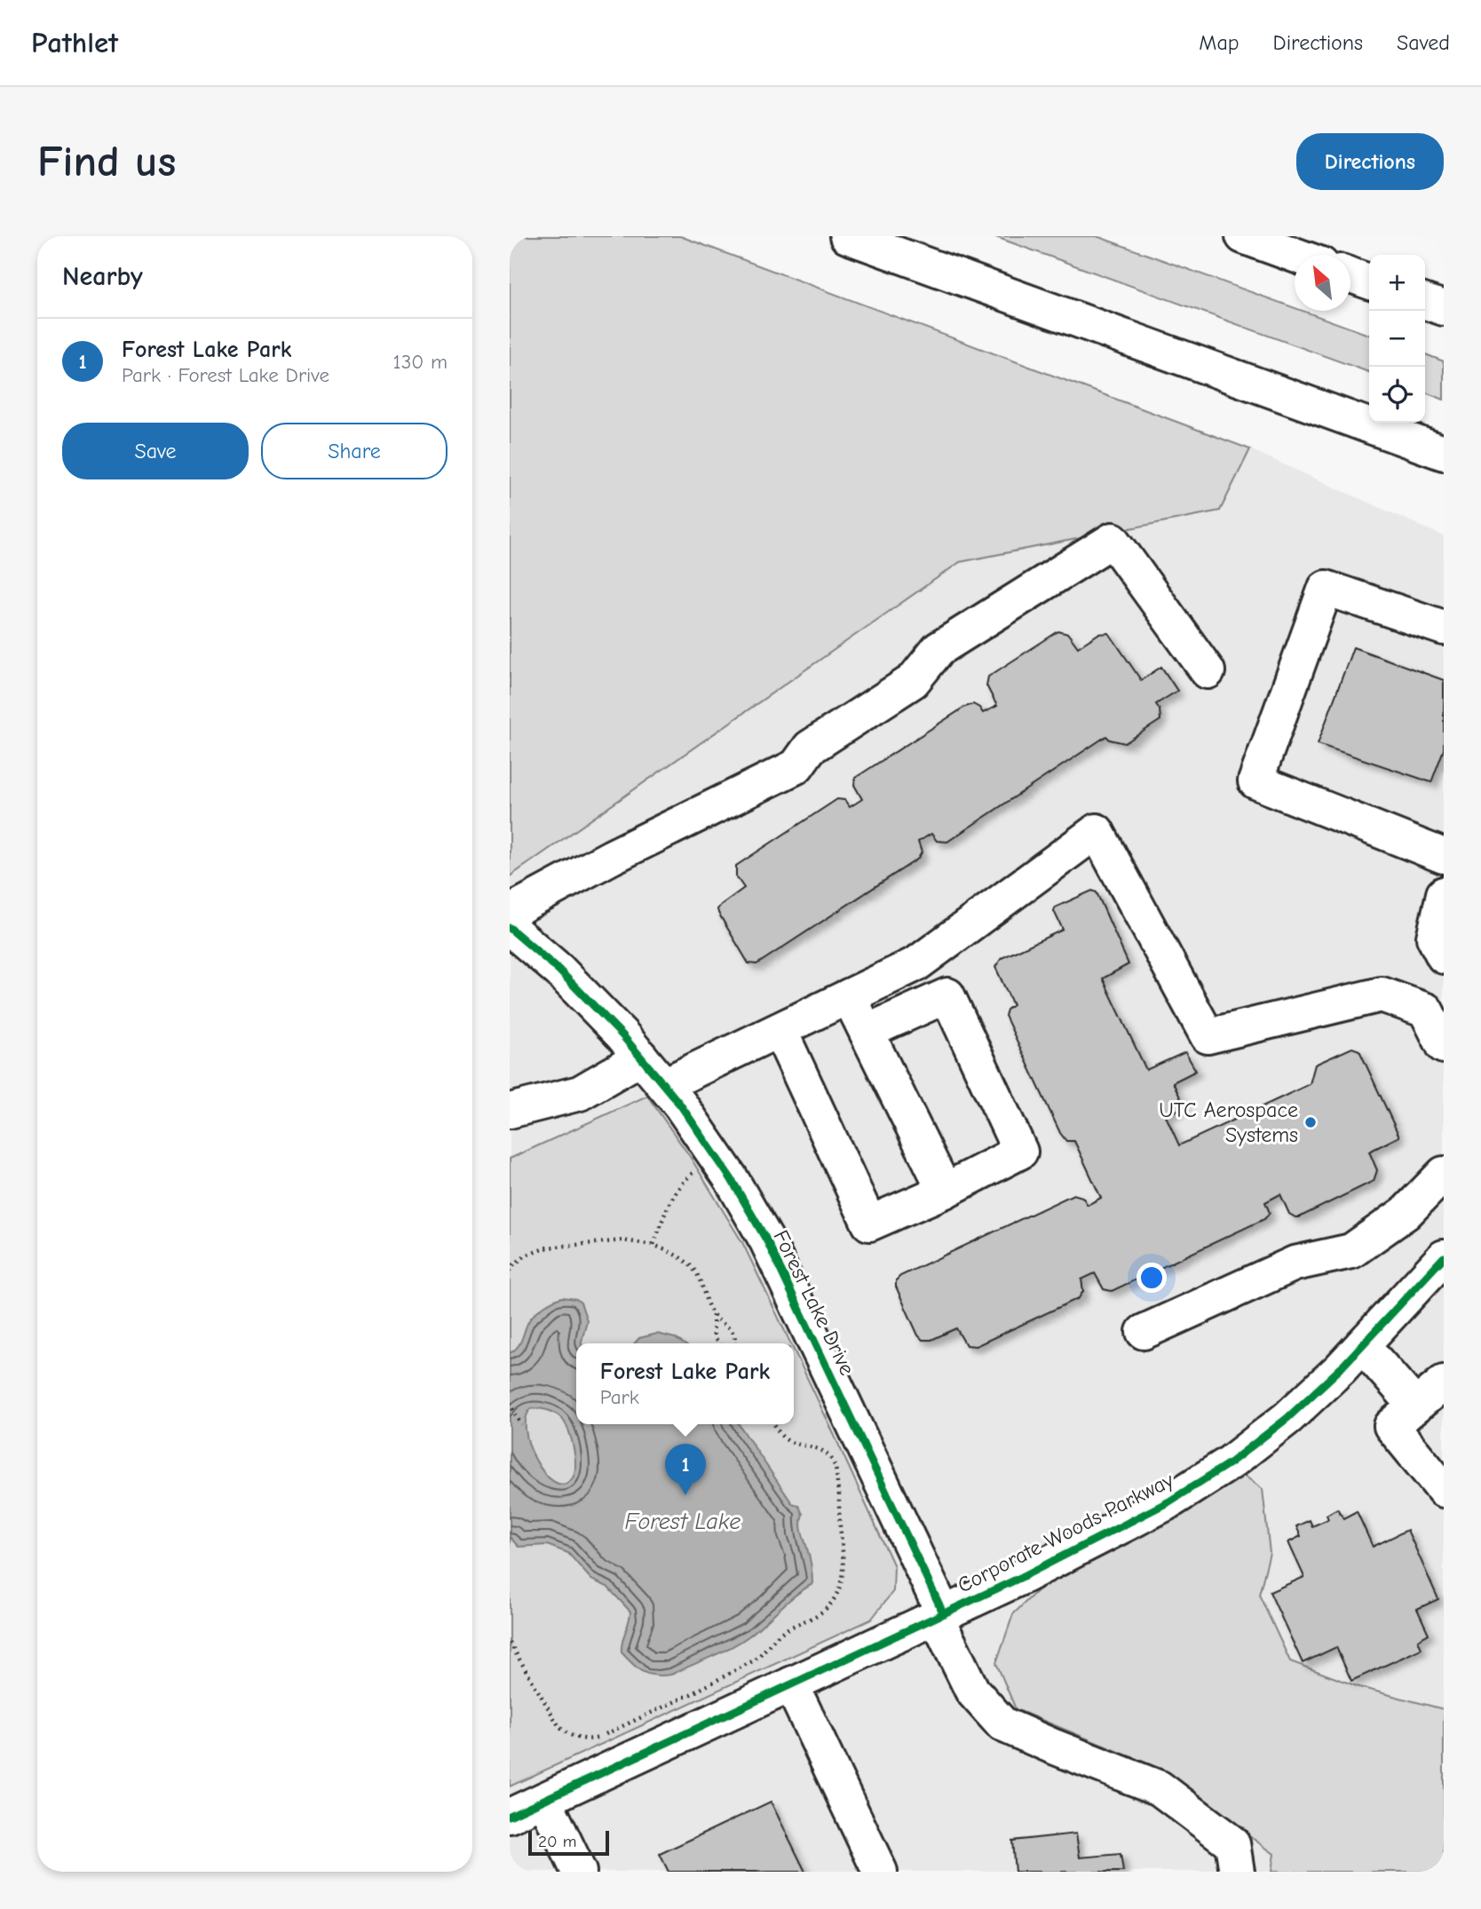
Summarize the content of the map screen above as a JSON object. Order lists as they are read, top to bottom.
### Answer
{
  "streets": {
    "main road": ["Forest Lake Drive", "Corporate Woods Parkway"]
  },
  "crossings": [
    ["Forest Lake Drive", "Corporate Woods Parkway"]
  ],
  "water": ["Forest Lake"],
  "places": ["UTC Aerospace Systems"],
  "scale_bar": "20 m",
  "north": "top left",
  "page": {
    "header": "Pathlet",
    "nav": ["Map", "Directions", "Saved"],
    "buttons": [
      "Directions",
      ["Save", "Share"]
    ],
    "title": "Find us",
    "heading": "Nearby",
    "map_buttons": ["+", "−"],
    "list": [
      {
        "mark": "1",
        "name": "Forest Lake Park",
        "note": "Park · Forest Lake Drive",
        "value": "130 m"
      }
    ],
    "popup": ["Forest Lake Park", "Park"],
    "pins": "1",
    "scale": "20 m"
  }
}
